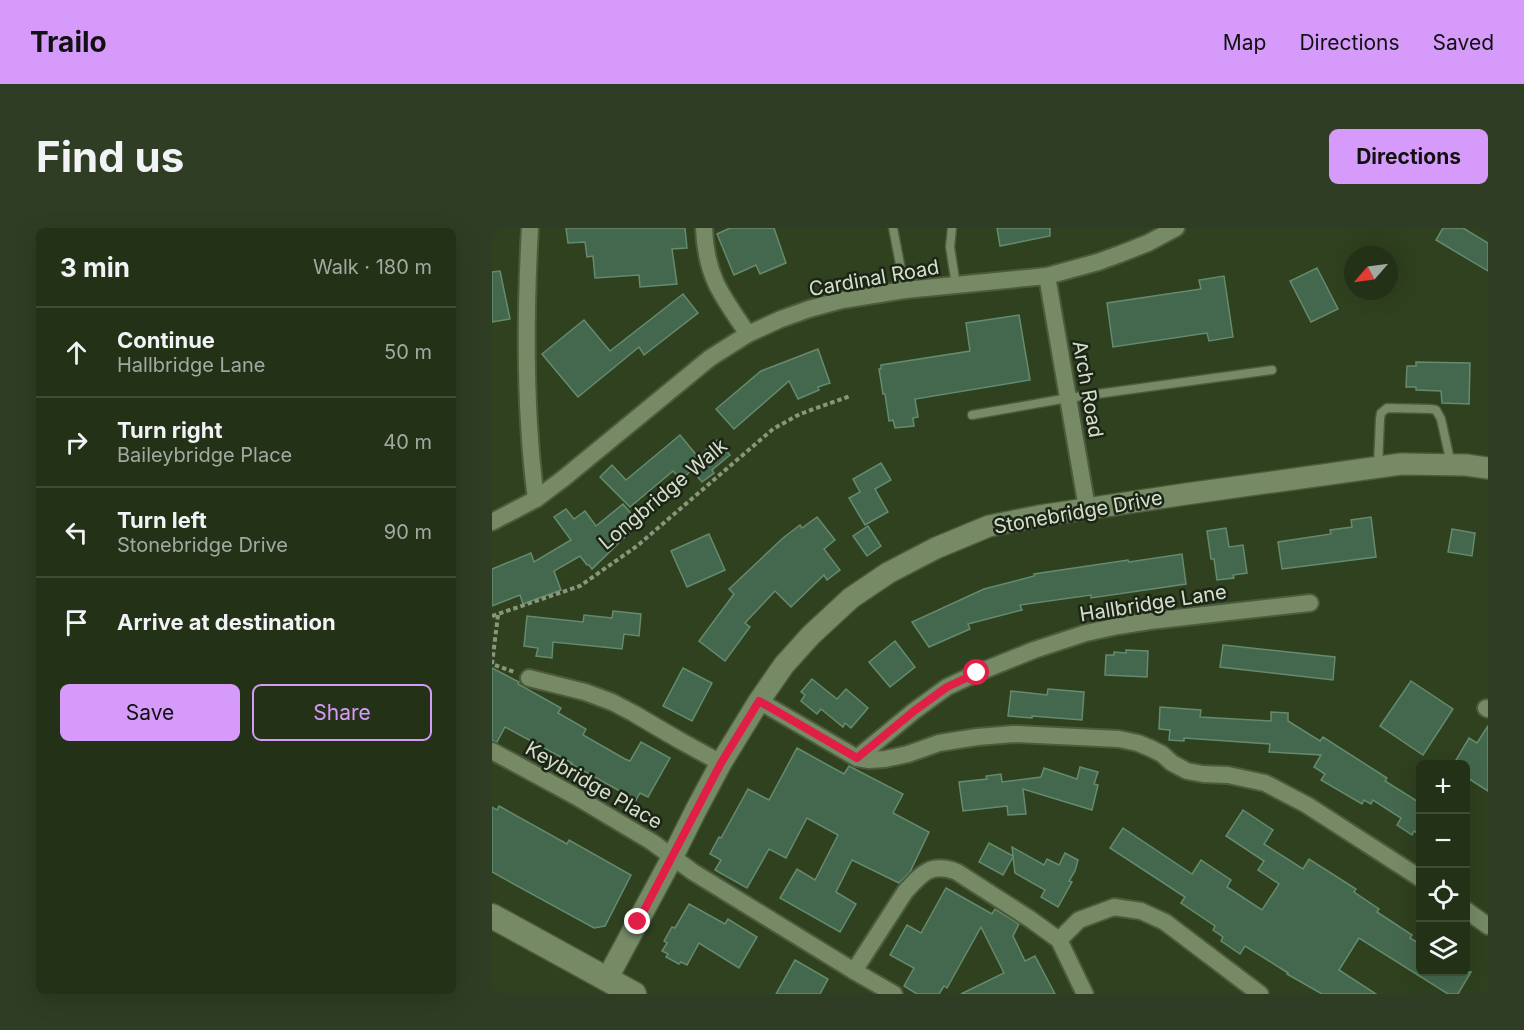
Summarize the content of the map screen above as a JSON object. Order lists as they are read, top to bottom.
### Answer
{
  "streets": {
    "street": [
      "Cardinal Road",
      "Arch Road",
      "Stonebridge Drive",
      "Hallbridge Lane",
      "Keybridge Place"
    ],
    "path": ["Longbridge Walk"]
  },
  "crossings": [
    ["Cardinal Road", "Arch Road"],
    ["Arch Road", "Stonebridge Drive"],
    ["Stonebridge Drive", "Keybridge Place"]
  ],
  "north": "bottom left",
  "page": {
    "header": "Trailo",
    "nav": ["Map", "Directions", "Saved"],
    "buttons": [
      "Directions",
      ["Save", "Share"]
    ],
    "title": "Find us",
    "heading": ["3 min", "Walk · 180 m"],
    "list": [
      ["Continue", "Hallbridge Lane", "50 m"],
      ["Turn right", "Baileybridge Place", "40 m"],
      ["Turn left", "Stonebridge Drive", "90 m"],
      "Arrive at destination"
    ],
    "map_buttons": ["+", "−"]
  }
}
